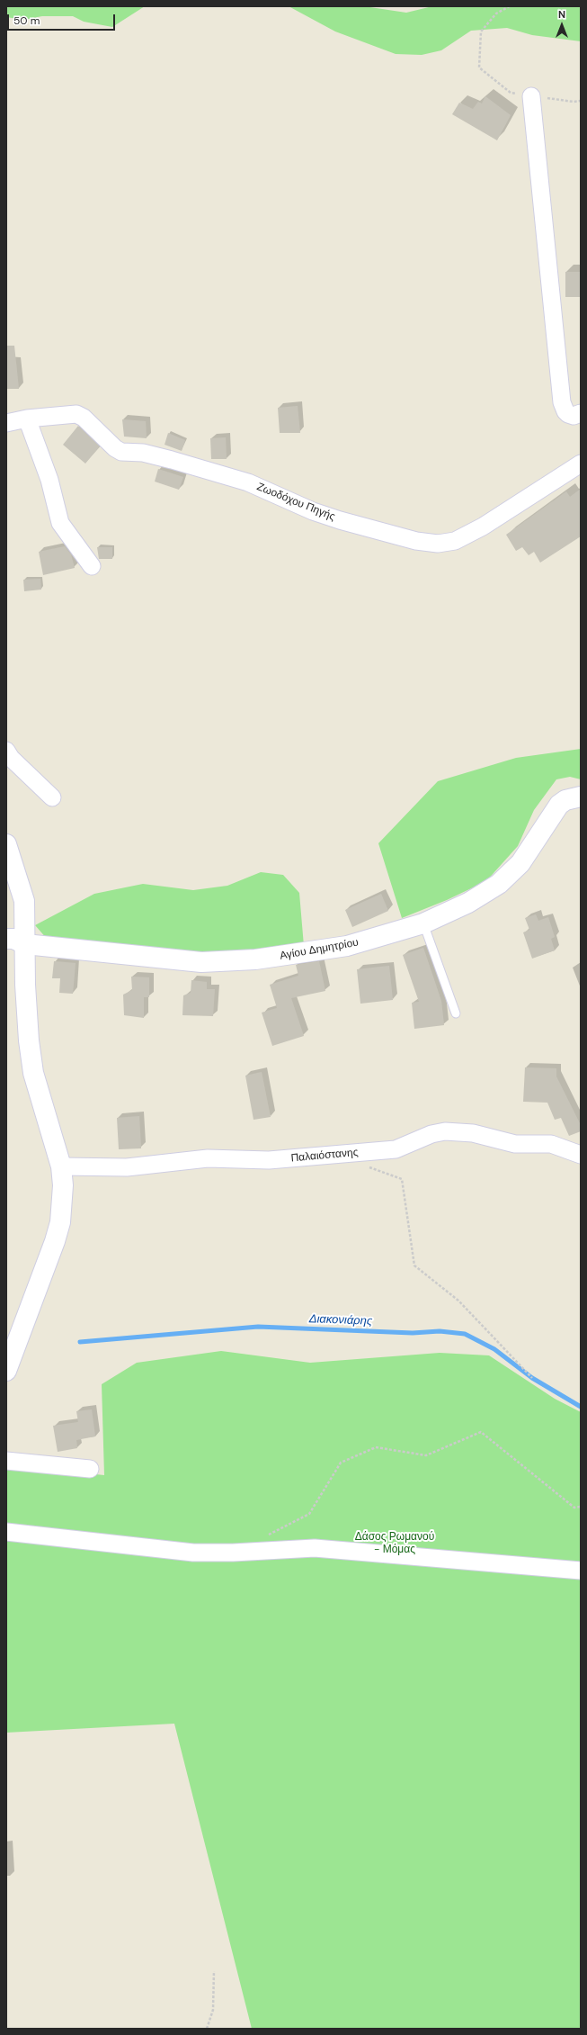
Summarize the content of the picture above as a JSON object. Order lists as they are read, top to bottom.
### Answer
{
  "streets": {
    "main road": ["Αγίου Δημητρίου"],
    "street": ["Ζωοδόχου Πηγής", "Παλαιόστανης"]
  },
  "water": ["Διακονιάρης"],
  "parks": ["Δάσος Ρωμανού - Μόμας"],
  "scale_bar": "50 m",
  "north": "top"
}
